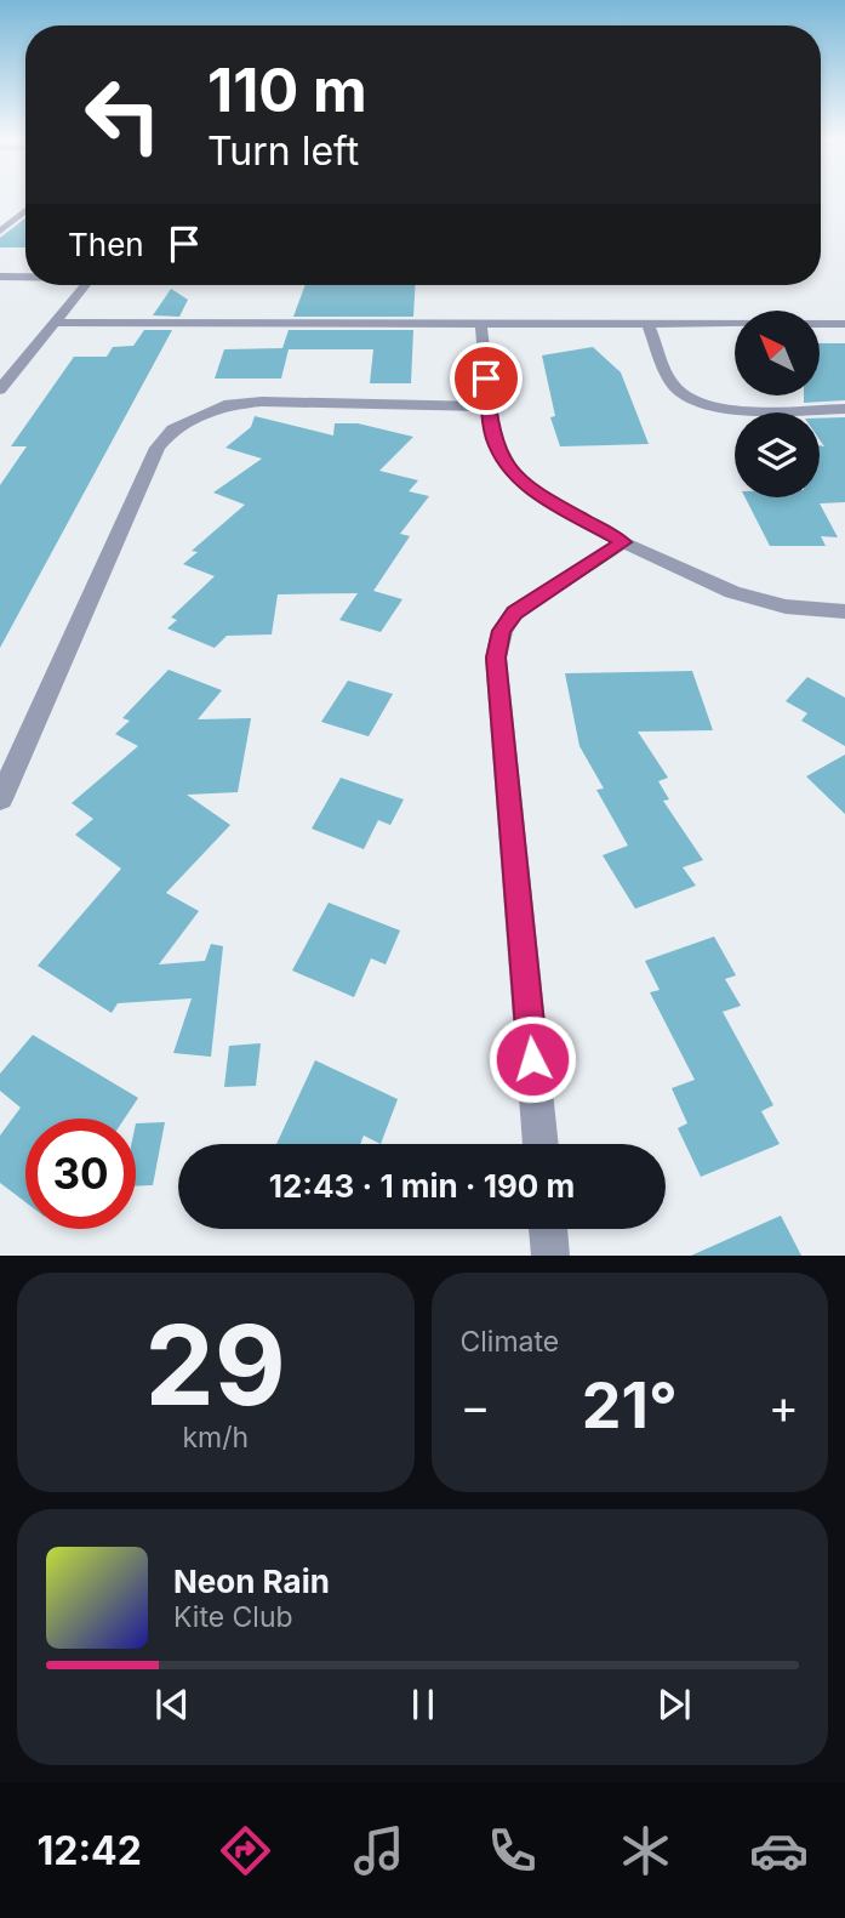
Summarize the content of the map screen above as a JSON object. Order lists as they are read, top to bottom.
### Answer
{
  "north": "top left",
  "page": {
    "turn": ["110 m", "Turn left"],
    "then": "Then",
    "limit": "30",
    "trip": "12:43 · 1 min · 190 m",
    "tile": [
      ["29", "km/h"],
      "Climate"
    ],
    "heat": ["−", "21°", "+"],
    "song": ["Neon Rain", "Kite Club"],
    "tabs": "12:42"
  }
}
